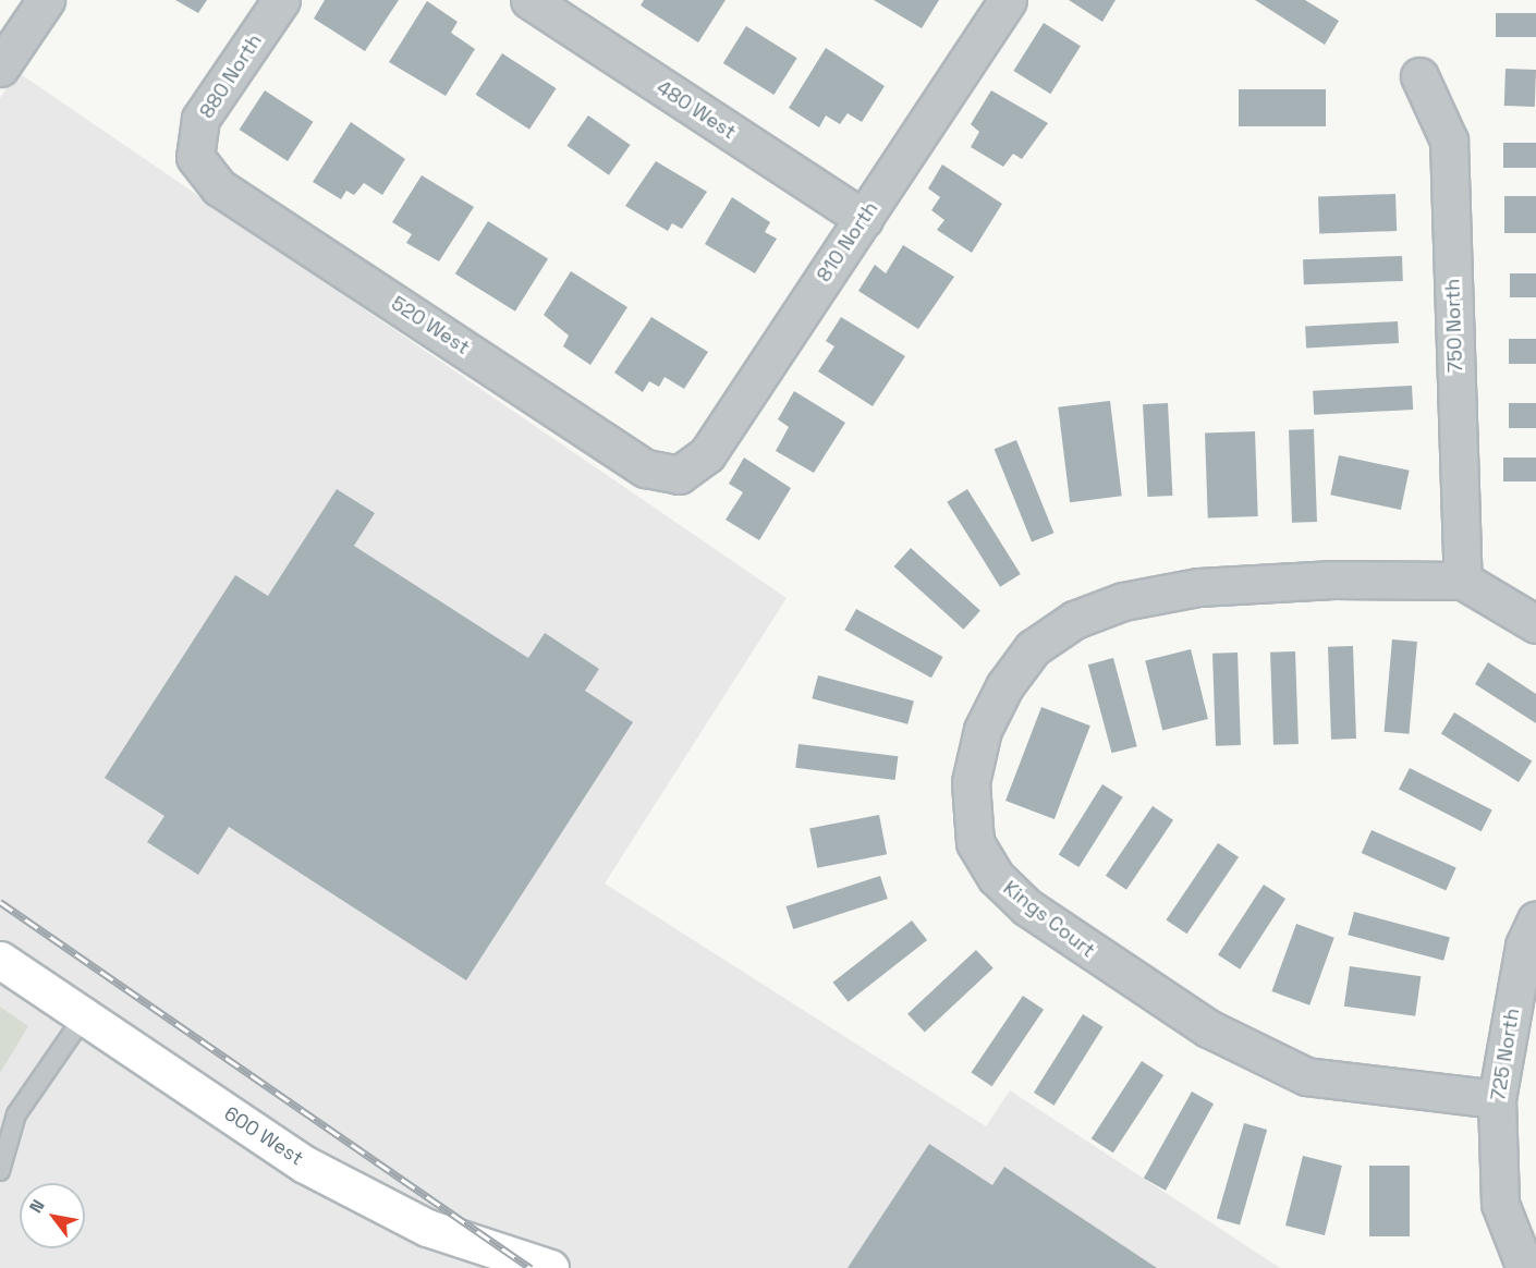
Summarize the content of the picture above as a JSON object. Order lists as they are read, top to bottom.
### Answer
{
  "streets": {
    "main road": ["600 West"],
    "street": [
      "880 North",
      "480 West",
      "810 North",
      "520 West",
      "750 North",
      "Kings Court",
      "725 North"
    ]
  },
  "crossings": [
    ["880 North", "520 West"],
    ["480 West", "810 North"],
    ["810 North", "520 West"],
    ["750 North", "Kings Court"],
    ["Kings Court", "725 North"]
  ],
  "north": "top left"
}
